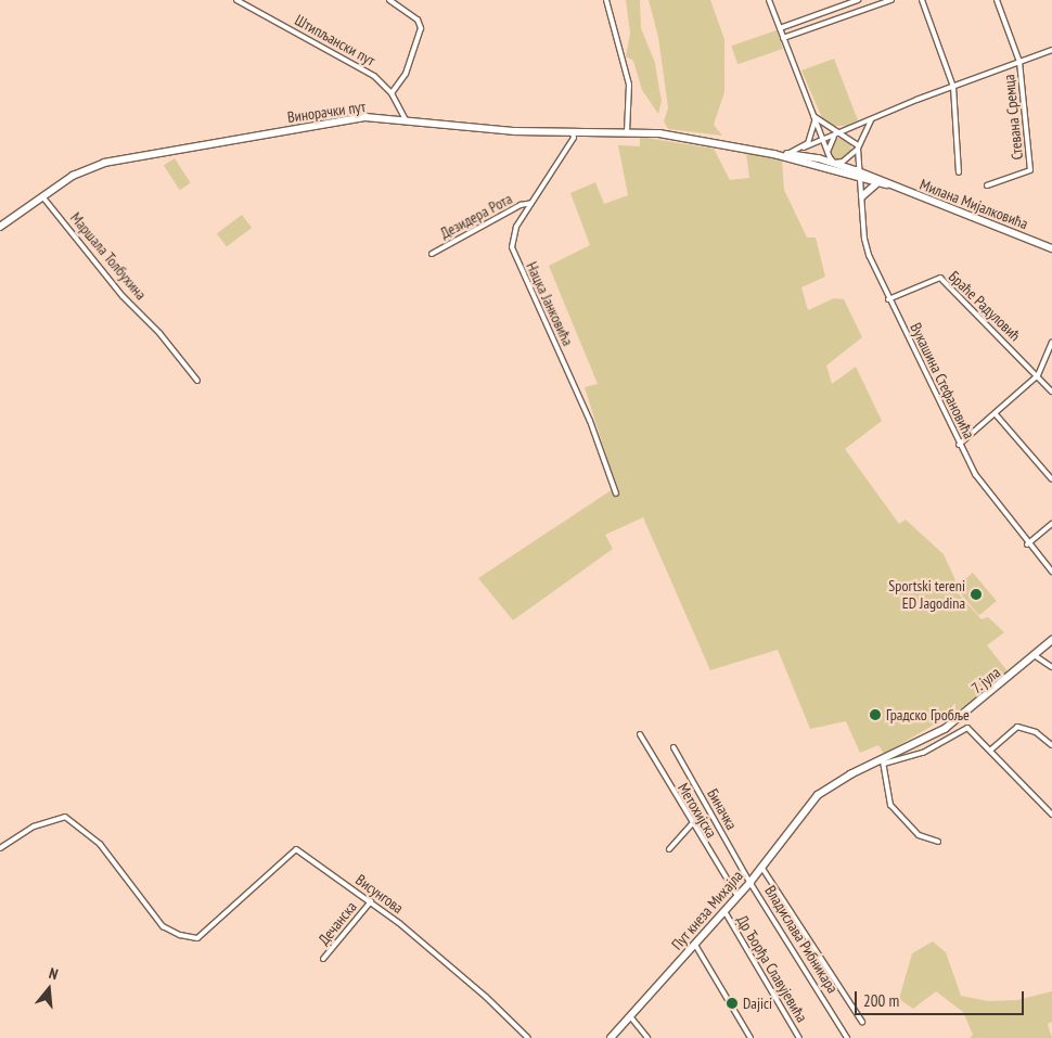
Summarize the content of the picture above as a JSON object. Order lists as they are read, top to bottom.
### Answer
{
  "streets": {
    "street": [
      "Штипљански пут",
      "Винорачки пут",
      "Стевана Сремца",
      "Милана Мијалковића",
      "Дезидера Рота",
      "Маршала Толбухина",
      "Нацка Јанковића",
      "Браће Радуловић",
      "Вукашина Стефановића",
      "7. јула",
      "Биначка",
      "Метохијска",
      "Висунгова",
      "Пут кнеза Михајла",
      "Дечанска",
      "Владислава Рибникара",
      "Др Ђорђа Славујевића"
    ]
  },
  "crossings": [
    ["Штипљански пут", "Винорачки пут"],
    ["Винорачки пут", "Милана Мијалковића"],
    ["Винорачки пут", "Маршала Толбухина"],
    ["Винорачки пут", "Нацка Јанковића"],
    ["Милана Мијалковића", "Вукашина Стефановића"],
    ["Дезидера Рота", "Нацка Јанковића"],
    ["Браће Радуловић", "Вукашина Стефановића"],
    ["7. јула", "Пут кнеза Михајла"],
    ["Биначка", "Пут кнеза Михајла"],
    ["Биначка", "Владислава Рибникара"],
    ["Метохијска", "Пут кнеза Михајла"],
    ["Висунгова", "Дечанска"],
    ["Пут кнеза Михајла", "Владислава Рибникара"],
    ["Пут кнеза Михајла", "Др Ђорђа Славујевића"]
  ],
  "places": ["Sportski tereni ED Jagodina", "Градско Гробље", "Dajici"],
  "scale_bar": "200 m",
  "north": "top"
}
